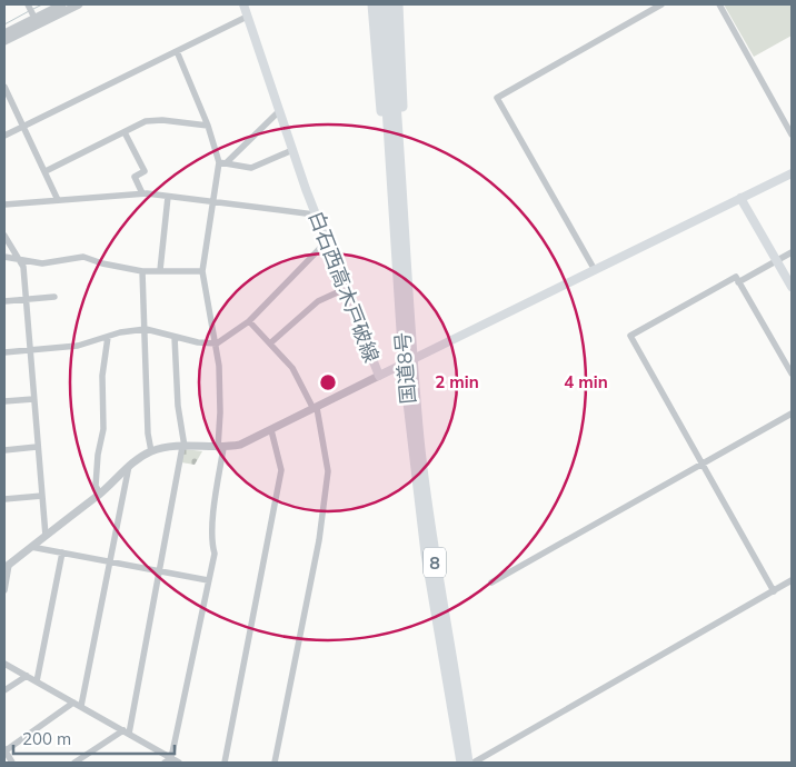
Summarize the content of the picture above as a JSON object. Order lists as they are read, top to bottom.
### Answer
{
  "streets": {
    "highway": ["国道8号", "8"],
    "main road": ["白石西高木戸破線"]
  },
  "crossings": [
    ["白石西高木戸破線", "国道8号"]
  ],
  "scale_bar": "200 m",
  "rings": ["2 min", "4 min"]
}
